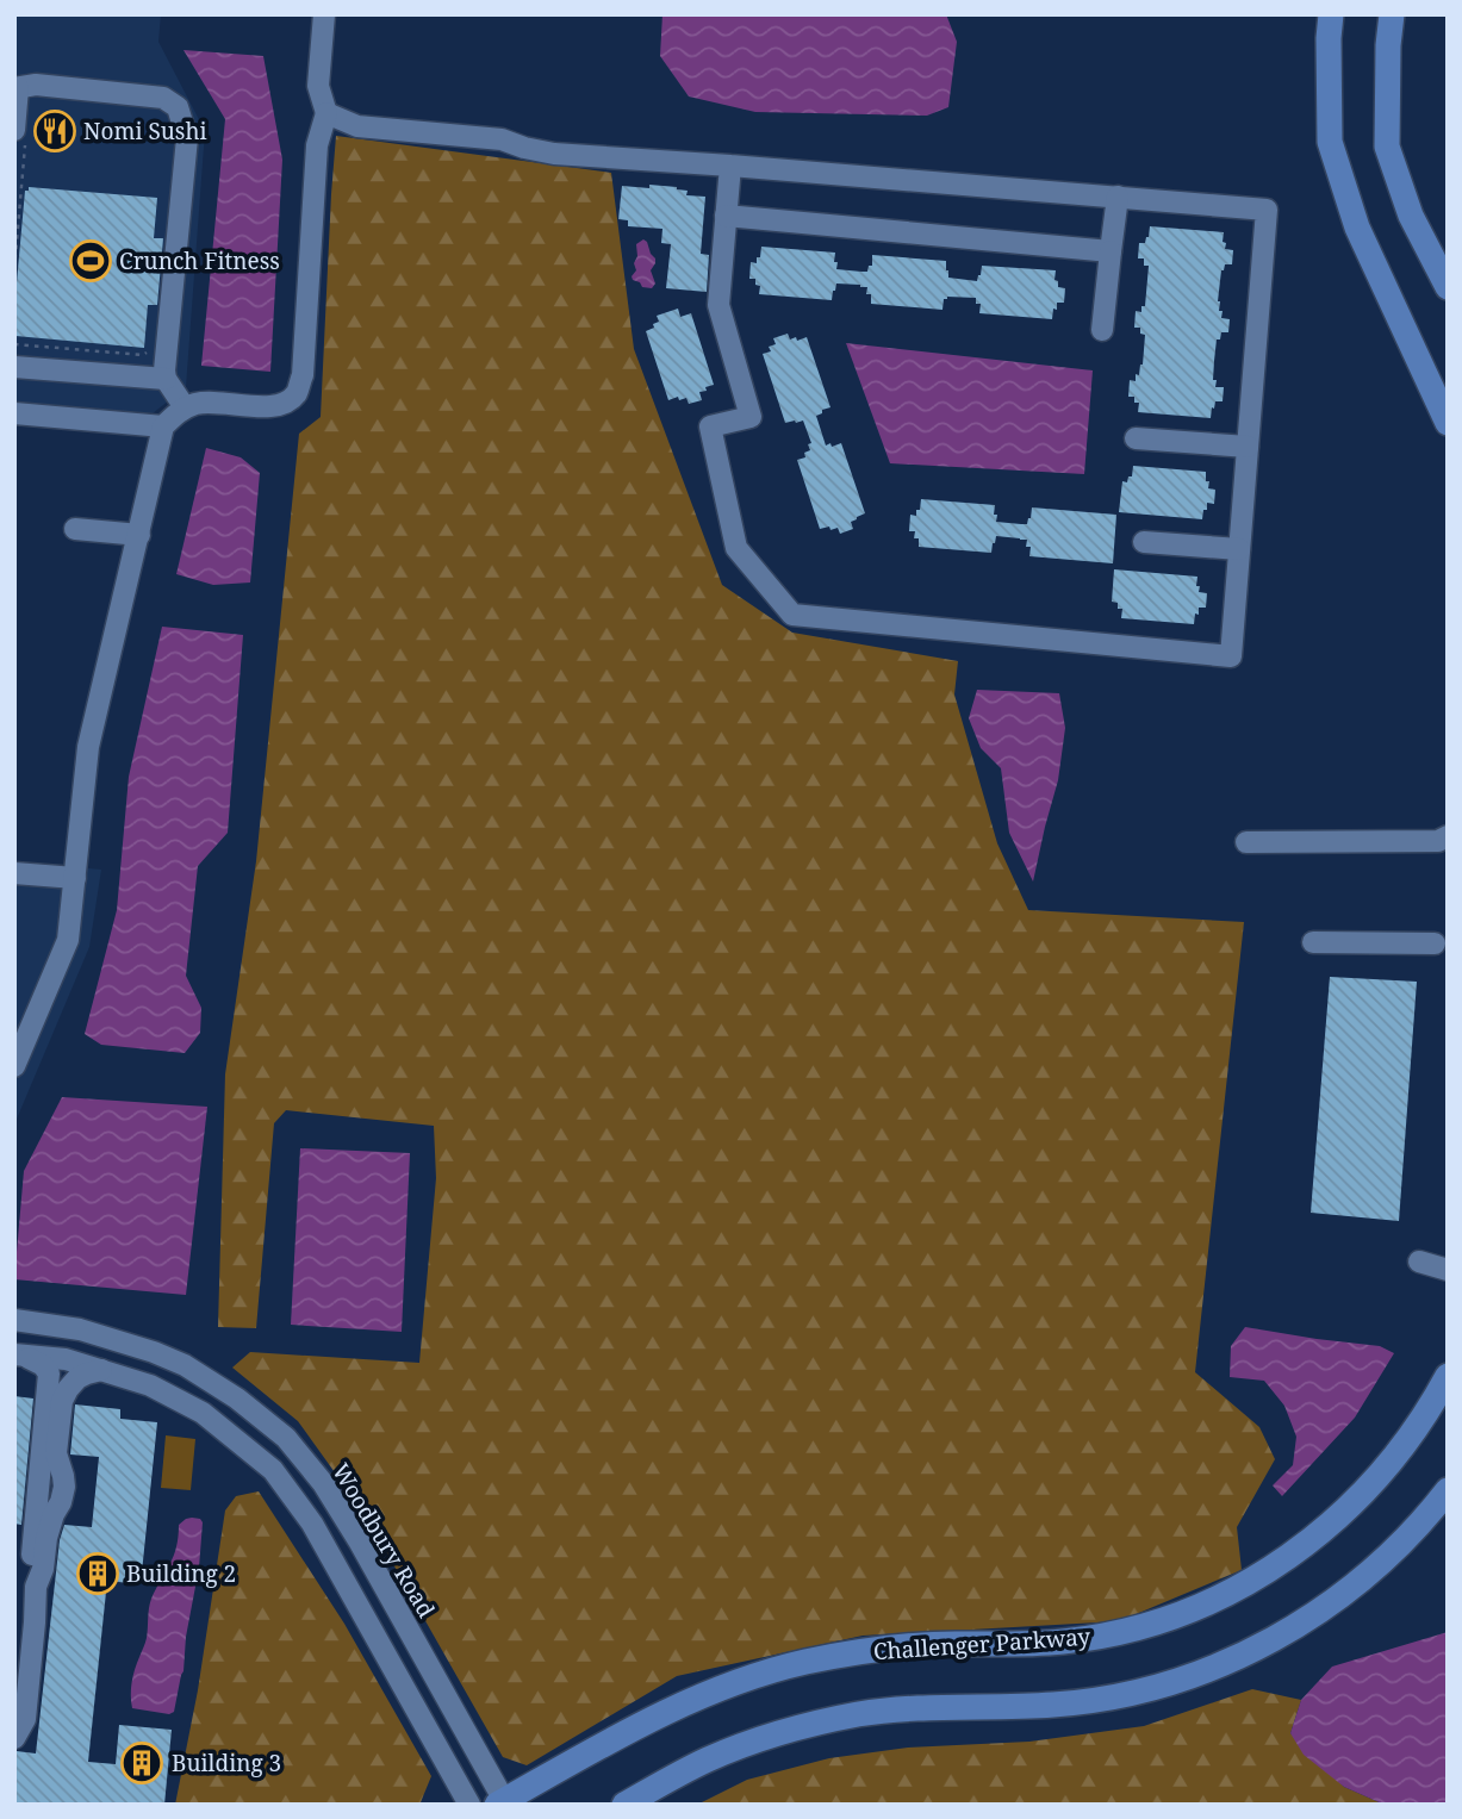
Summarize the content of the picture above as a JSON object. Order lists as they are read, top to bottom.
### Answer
{
  "streets": {
    "main road": ["Challenger Parkway"],
    "street": ["Woodbury Road"]
  },
  "crossings": [
    ["Woodbury Road", "Challenger Parkway"]
  ],
  "places": {
    "restaurant": ["Nomi Sushi"],
    "sports": ["Crunch Fitness"],
    "building": ["Building 2", "Building 3"]
  }
}
